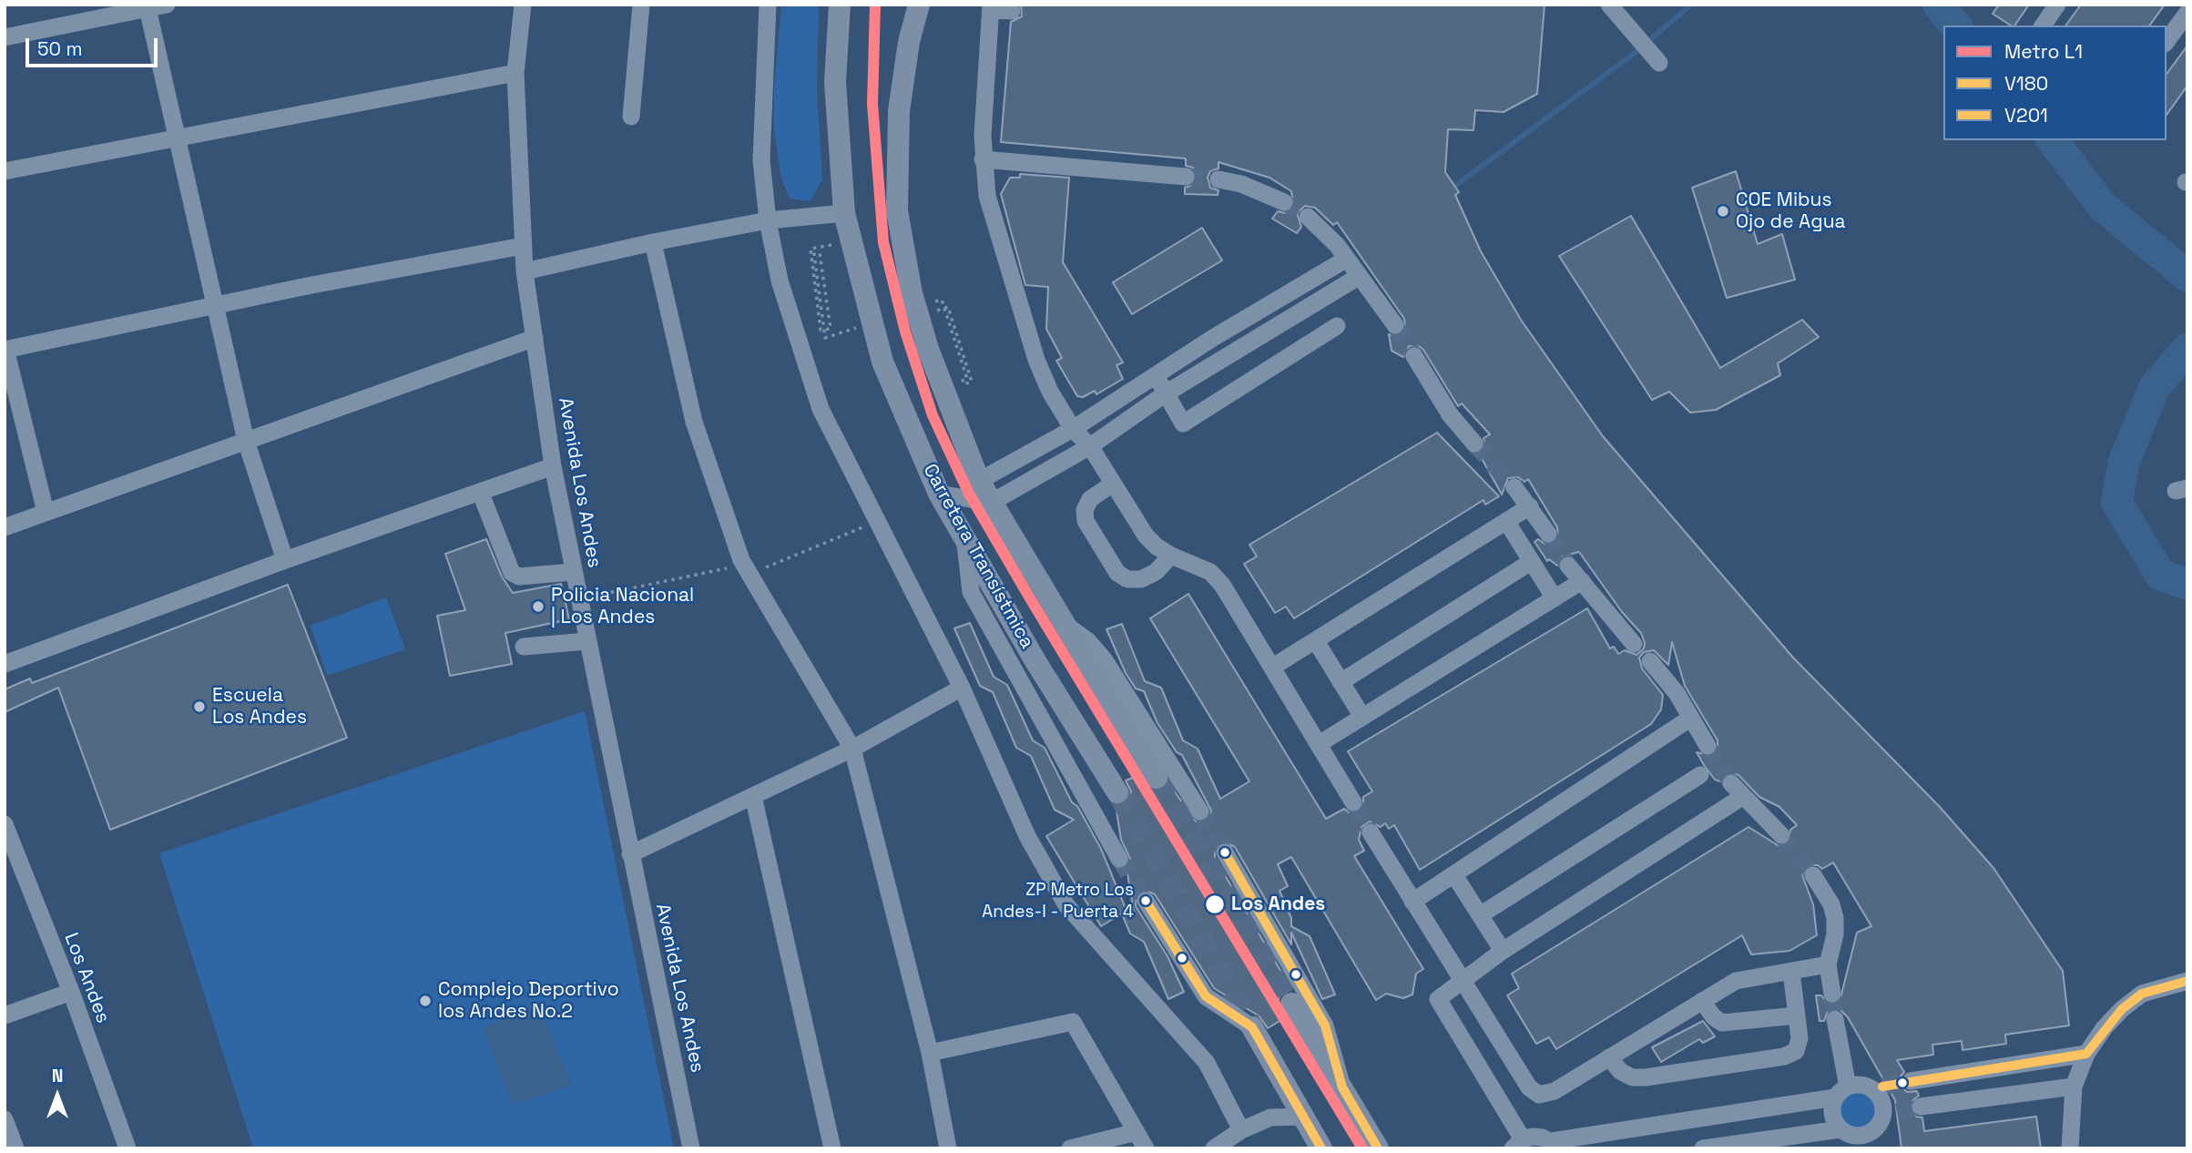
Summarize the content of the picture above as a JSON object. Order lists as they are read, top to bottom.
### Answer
{
  "streets": {
    "main road": ["Carretera Transístmica"],
    "street": ["Avenida Los Andes", "Los Andes"]
  },
  "places": [
    "COE Mibus Ojo de Agua",
    "Policia Nacional | Los Andes",
    "Escuela Los Andes",
    "ZP Metro Los Andes-I - Puerta 4",
    "Los Andes",
    "Complejo Deportivo los Andes No.2"
  ],
  "lines": ["metro line L1", "transit line V180", "transit line V201"],
  "legend": ["Metro L1", "V180", "V201"],
  "scale_bar": "50 m",
  "north": "top"
}
